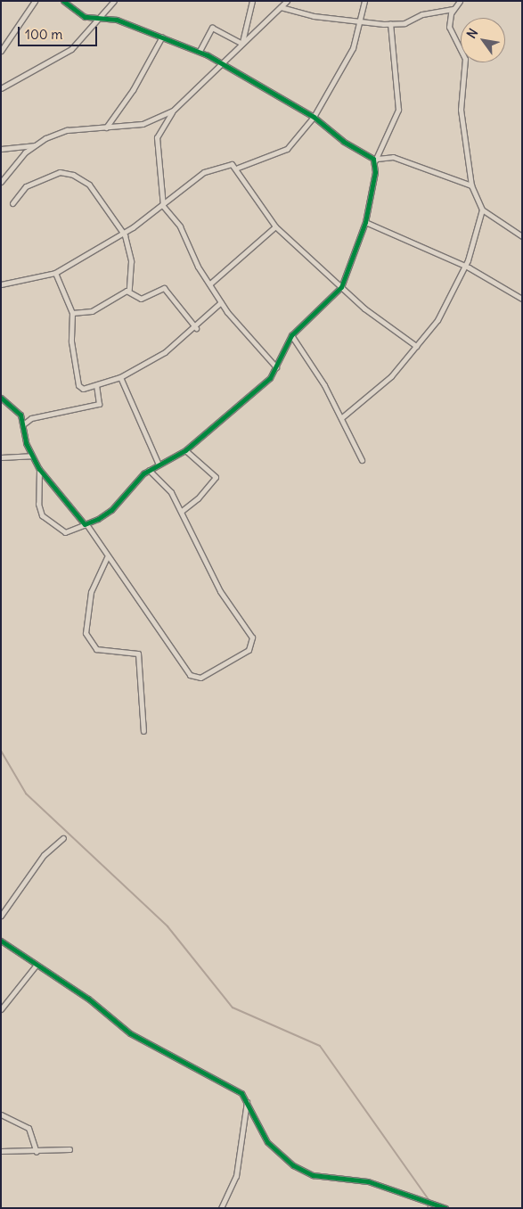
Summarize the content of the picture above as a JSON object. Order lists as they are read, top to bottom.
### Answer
{
  "scale_bar": "100 m",
  "north": "top left"
}
